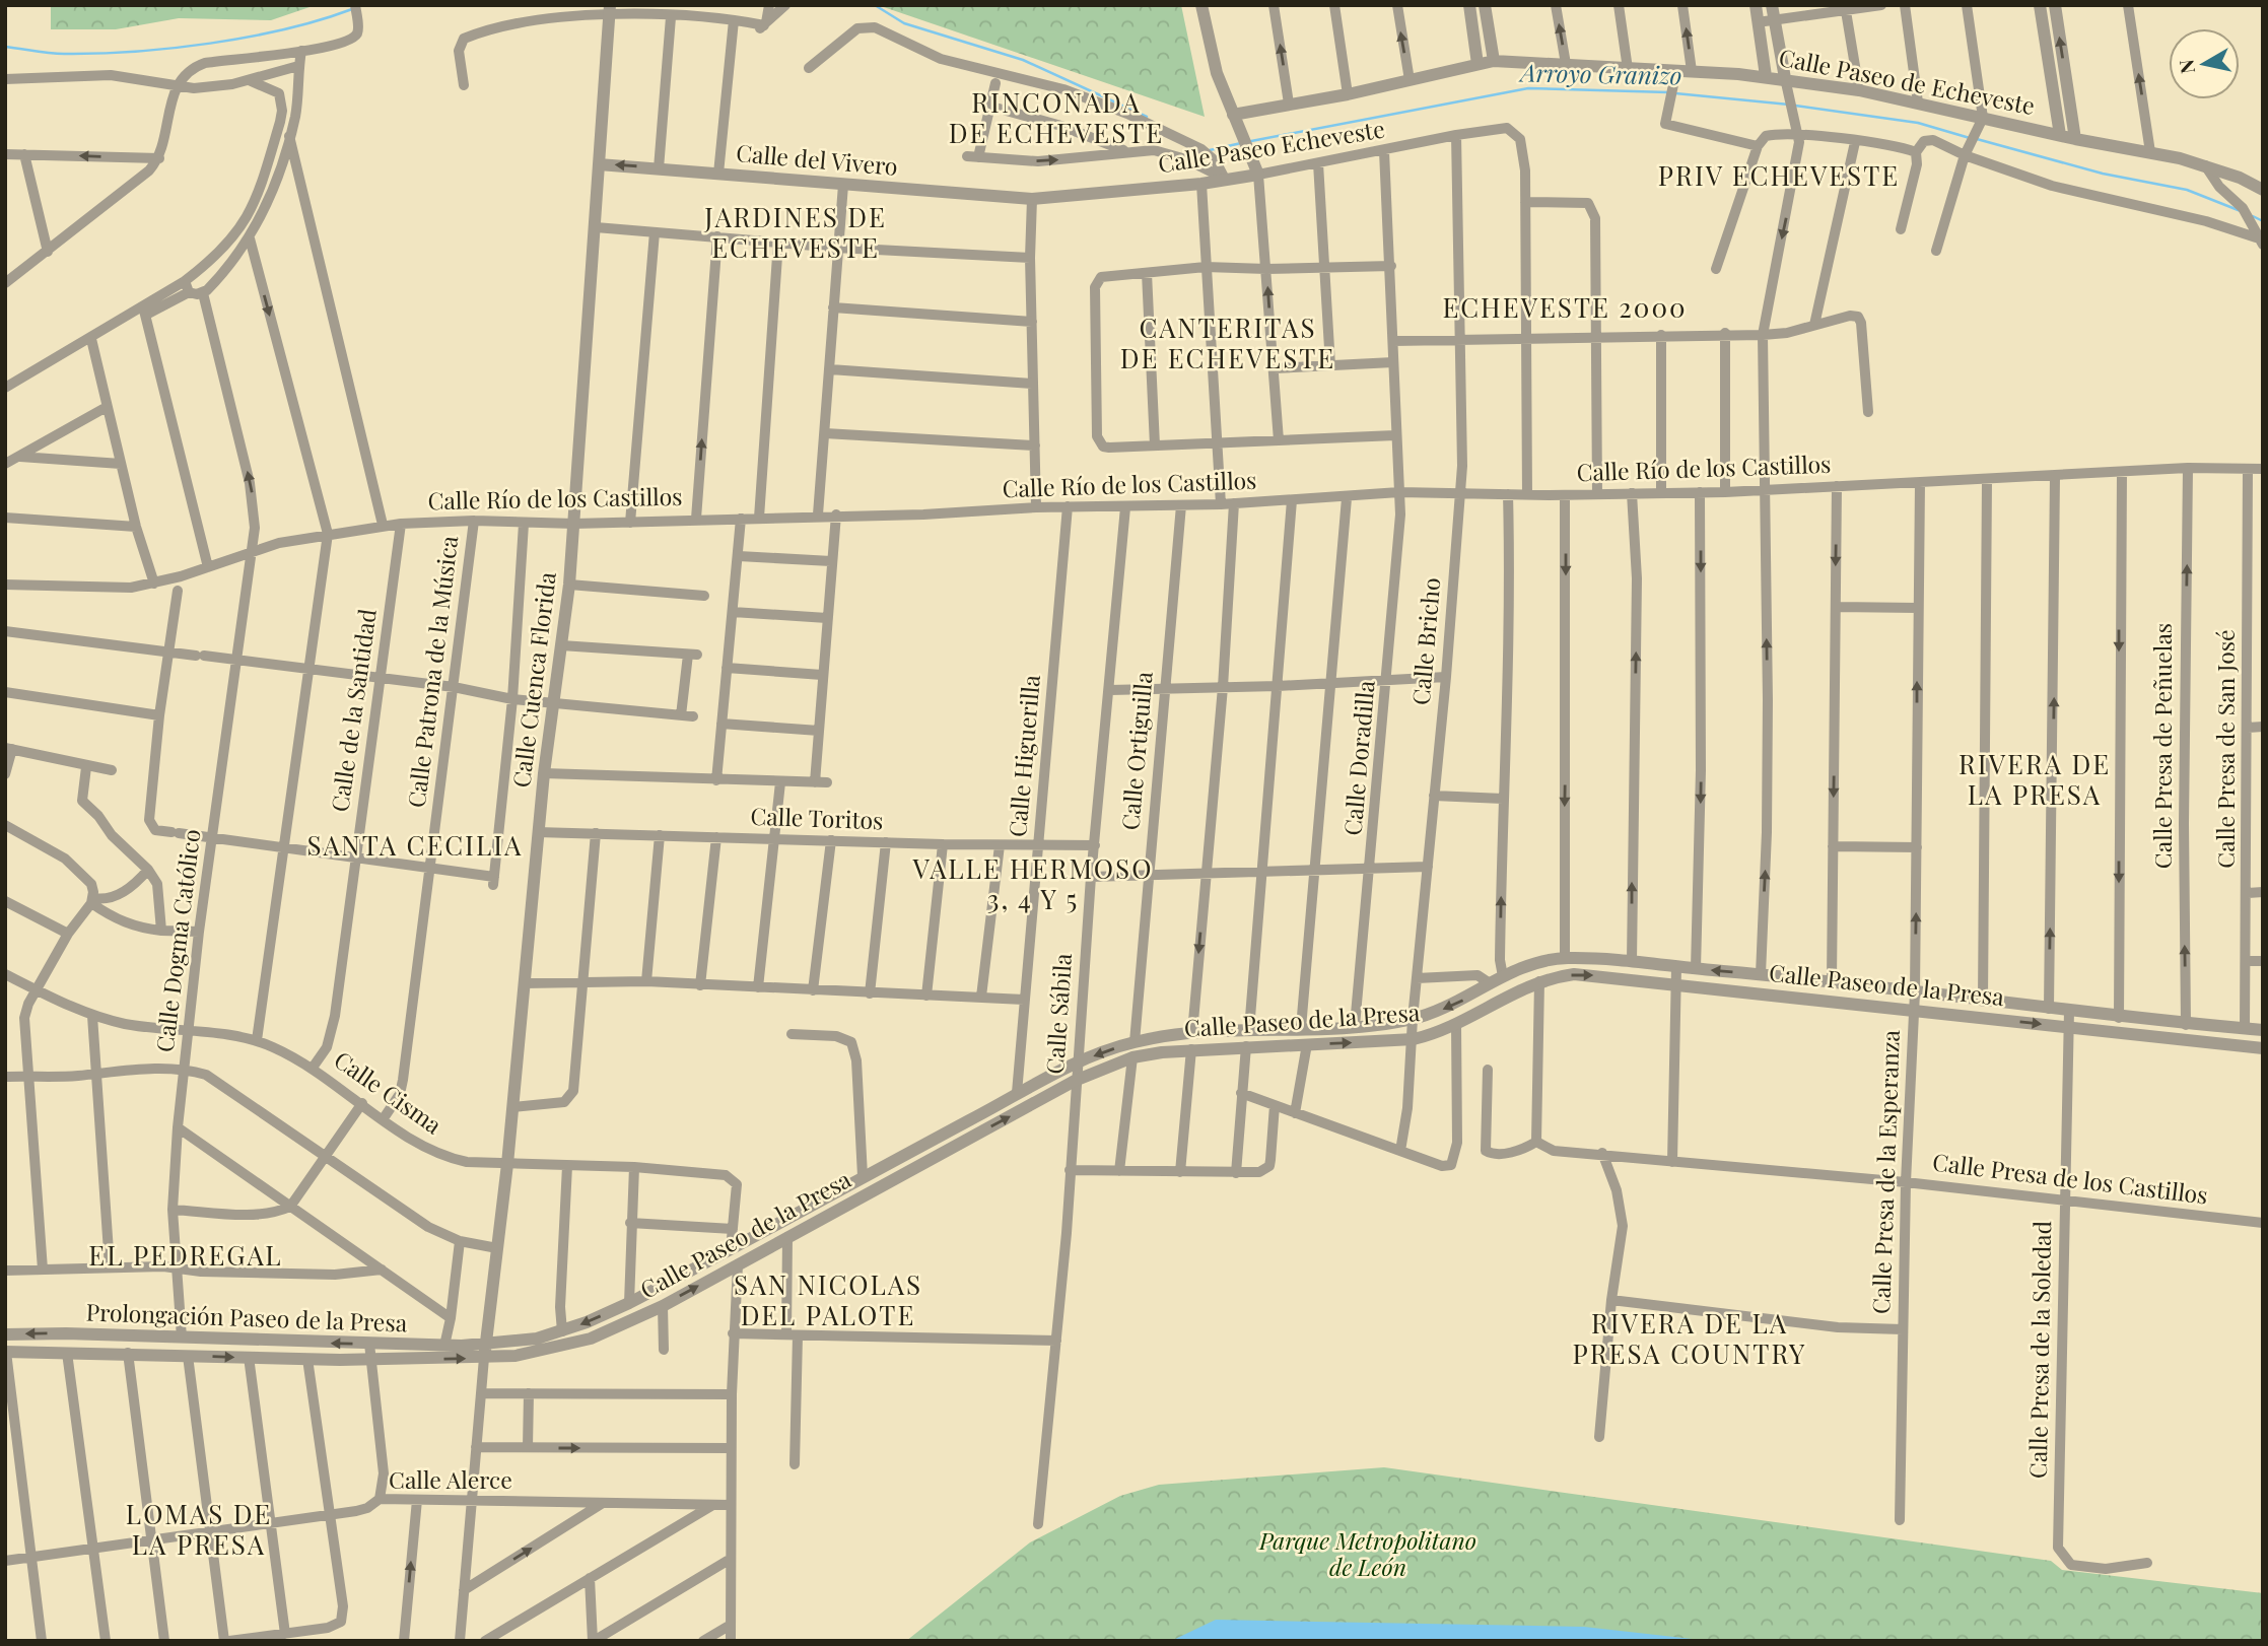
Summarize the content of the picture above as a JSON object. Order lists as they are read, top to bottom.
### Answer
{
  "streets": {
    "street": [
      "Calle Paseo de Echeveste",
      "Calle Paseo Echeveste",
      "Calle del Vivero",
      "Calle Río de los Castillos",
      "Calle Bricho",
      "Calle Patrona de la Música",
      "Calle Cuenca Florida",
      "Calle de la Santidad",
      "Calle Presa de Peñuelas",
      "Calle Presa de San José",
      "Calle Ortiguilla",
      "Calle Higuerilla",
      "Calle Doradilla",
      "Calle Toritos",
      "Calle Dogma Católico",
      "Calle Paseo de la Presa",
      "Calle Sábila",
      "Calle Cisma",
      "Calle Presa de la Esperanza",
      "Calle Presa de los Castillos",
      "Prolongación Paseo de la Presa",
      "Calle Presa de la Soledad",
      "Calle Alerce"
    ]
  },
  "crossings": [
    ["Calle Paseo Echeveste", "Calle del Vivero"],
    ["Calle Paseo Echeveste", "Calle Bricho"],
    ["Calle Paseo Echeveste", "Calle Doradilla"],
    ["Calle del Vivero", "Calle Cuenca Florida"],
    ["Calle Río de los Castillos", "Calle Bricho"],
    ["Calle Río de los Castillos", "Calle Patrona de la Música"],
    ["Calle Río de los Castillos", "Calle Cuenca Florida"],
    ["Calle Río de los Castillos", "Calle de la Santidad"],
    ["Calle Río de los Castillos", "Calle Presa de Peñuelas"],
    ["Calle Río de los Castillos", "Calle Presa de San José"],
    ["Calle Río de los Castillos", "Calle Ortiguilla"],
    ["Calle Río de los Castillos", "Calle Higuerilla"],
    ["Calle Río de los Castillos", "Calle Doradilla"],
    ["Calle Río de los Castillos", "Calle Dogma Católico"],
    ["Calle Río de los Castillos", "Calle Sábila"],
    ["Calle Río de los Castillos", "Calle Presa de la Esperanza"],
    ["Calle Bricho", "Calle Paseo de la Presa"],
    ["Calle Patrona de la Música", "Calle Cisma"],
    ["Calle Cuenca Florida", "Calle Toritos"],
    ["Calle Cuenca Florida", "Calle Paseo de la Presa"],
    ["Calle Cuenca Florida", "Calle Cisma"],
    ["Calle Cuenca Florida", "Prolongación Paseo de la Presa"],
    ["Calle de la Santidad", "Calle Cisma"],
    ["Calle Presa de Peñuelas", "Calle Paseo de la Presa"],
    ["Calle Presa de San José", "Calle Paseo de la Presa"],
    ["Calle Ortiguilla", "Calle Paseo de la Presa"],
    ["Calle Higuerilla", "Calle Toritos"],
    ["Calle Higuerilla", "Calle Paseo de la Presa"],
    ["Calle Doradilla", "Calle Paseo de la Presa"],
    ["Calle Toritos", "Calle Sábila"],
    ["Calle Dogma Católico", "Calle Cisma"],
    ["Calle Dogma Católico", "Prolongación Paseo de la Presa"],
    ["Calle Paseo de la Presa", "Calle Sábila"],
    ["Calle Paseo de la Presa", "Calle Presa de la Esperanza"],
    ["Calle Paseo de la Presa", "Prolongación Paseo de la Presa"],
    ["Calle Paseo de la Presa", "Calle Presa de la Soledad"],
    ["Calle Presa de la Esperanza", "Calle Presa de los Castillos"],
    ["Calle Presa de los Castillos", "Calle Presa de la Soledad"]
  ],
  "districts": [
    "RINCONADA DE ECHEVESTE",
    "PRIV ECHEVESTE",
    "JARDINES DE ECHEVESTE",
    "ECHEVESTE 2000",
    "CANTERITAS DE ECHEVESTE",
    "RIVERA DE LA PRESA",
    "SANTA CECILIA",
    "VALLE HERMOSO 3, 4 Y 5",
    "EL PEDREGAL",
    "SAN NICOLAS DEL PALOTE",
    "RIVERA DE LA PRESA COUNTRY",
    "LOMAS DE LA PRESA"
  ],
  "water": ["Arroyo Granizo"],
  "parks": ["Parque Metropolitano de León"],
  "north": "left"
}
